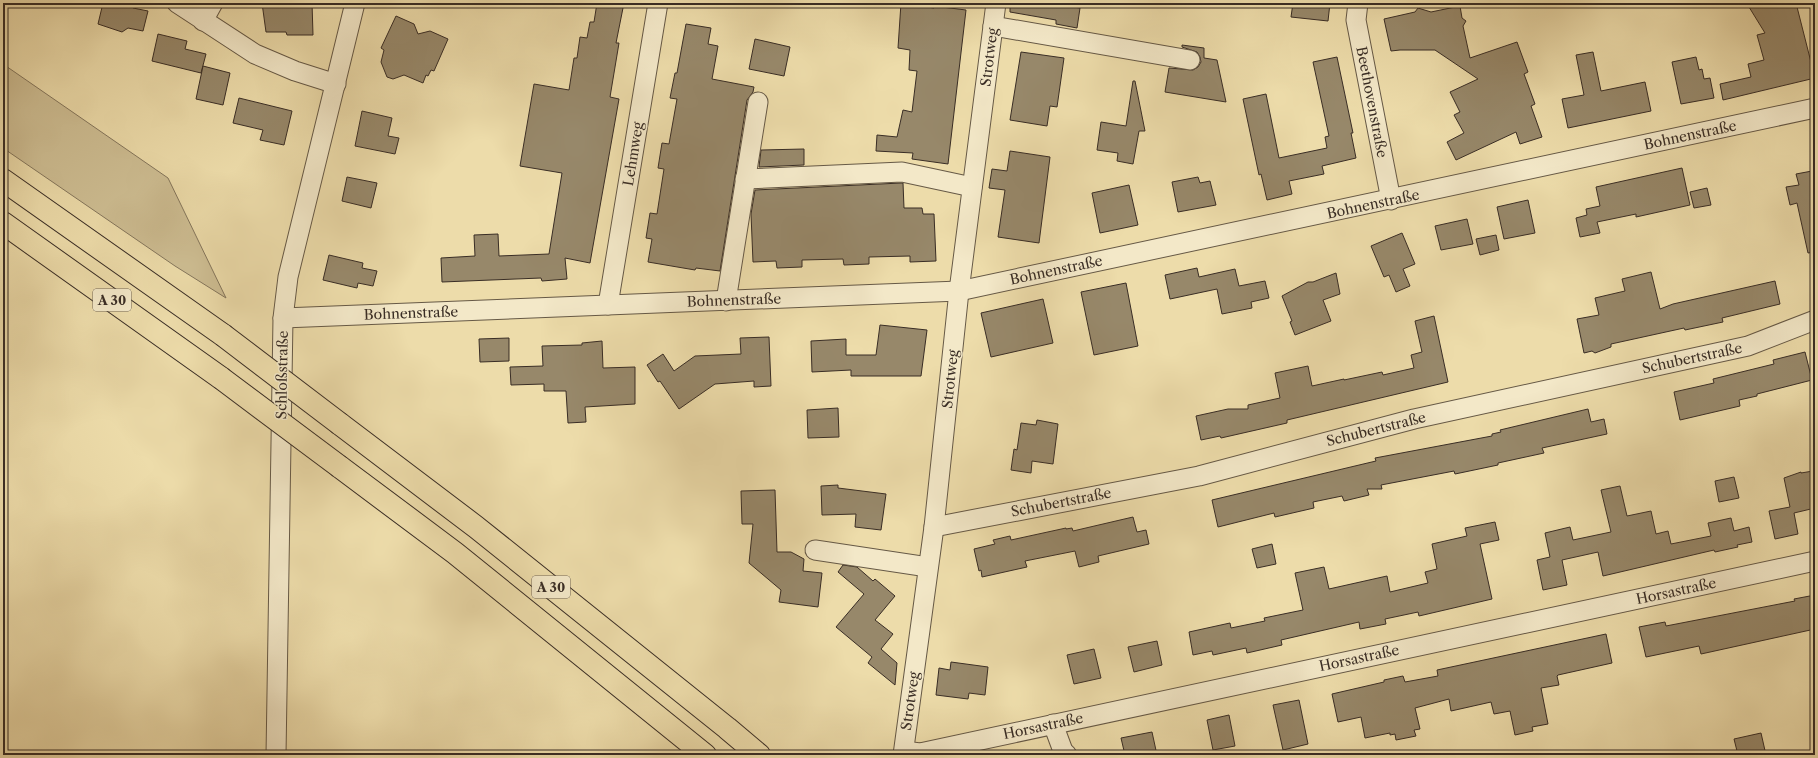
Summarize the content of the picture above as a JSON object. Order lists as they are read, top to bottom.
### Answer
{
  "streets": {
    "highway": ["A 30"],
    "street": [
      "Strotweg",
      "Beethovenstraße",
      "Bohnenstraße",
      "Lehmweg",
      "Schubertstraße",
      "Schloßstraße",
      "Horsastraße"
    ]
  },
  "crossings": [
    ["Strotweg", "Bohnenstraße"],
    ["Strotweg", "Schubertstraße"],
    ["Strotweg", "Horsastraße"],
    ["Beethovenstraße", "Bohnenstraße"],
    ["Bohnenstraße", "Lehmweg"],
    ["Bohnenstraße", "Schloßstraße"]
  ]
}
